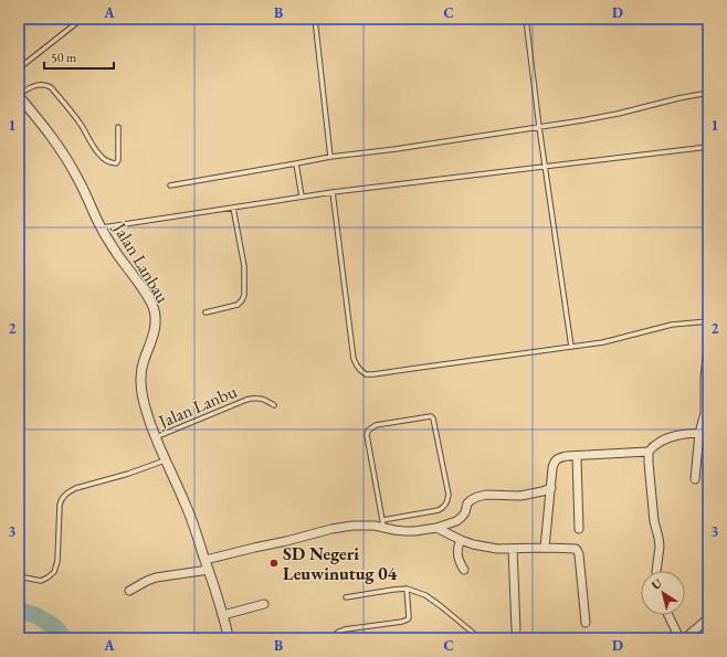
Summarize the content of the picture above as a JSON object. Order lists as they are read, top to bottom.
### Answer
{
  "streets": {
    "street": ["Jalan Lanbau"],
    "lane": ["Jalan Lanbu"]
  },
  "crossings": [
    ["Jalan Lanbau", "Jalan Lanbu"]
  ],
  "places": ["SD Negeri Leuwinutug 04"],
  "scale_bar": "50 m",
  "north": "top left",
  "grid": {
    "columns": [
      "A",
      "B",
      "C",
      "D"
    ],
    "rows": ["1", "2", "3"]
  }
}
